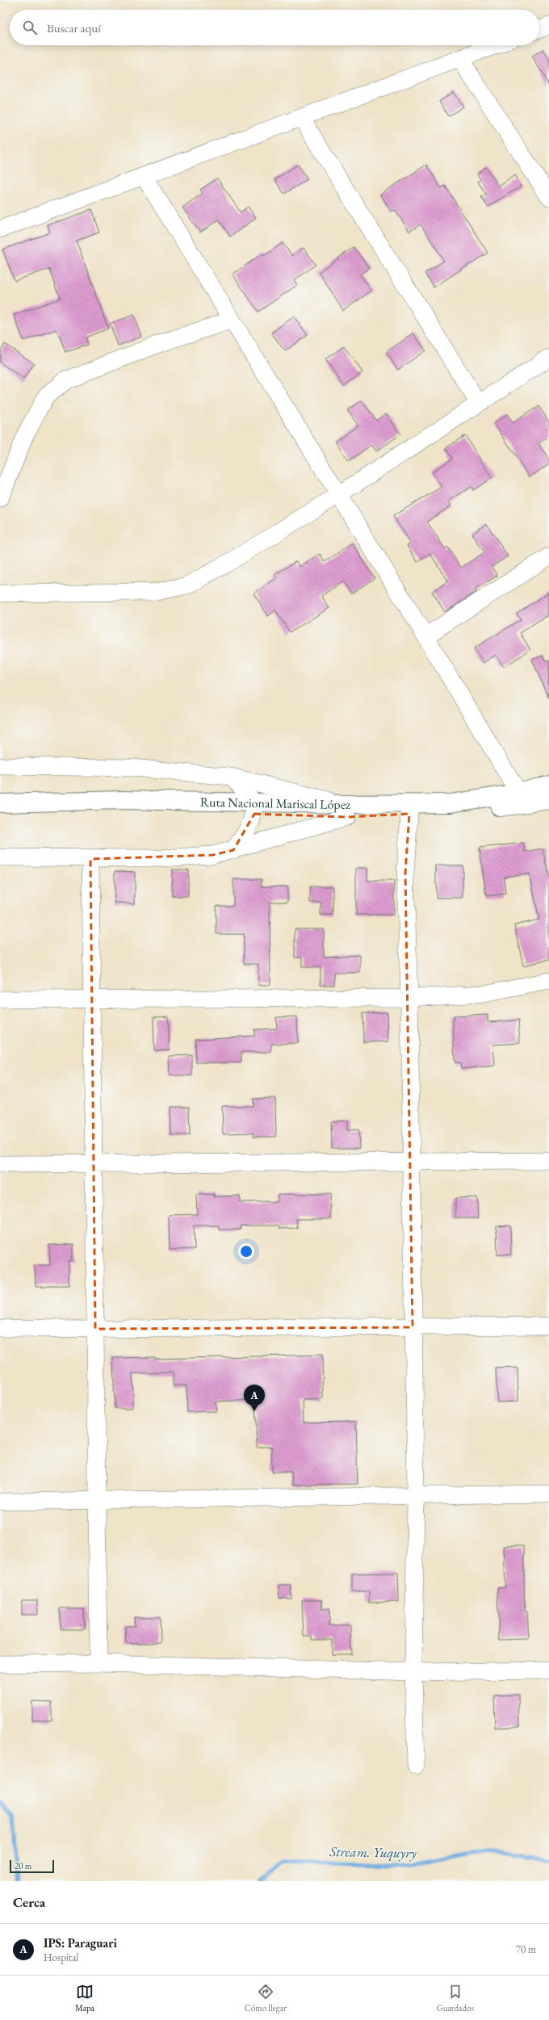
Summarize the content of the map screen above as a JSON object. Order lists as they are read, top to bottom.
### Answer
{
  "streets": {
    "highway": ["Ruta Nacional Mariscal López"]
  },
  "water": ["Stream. Yuquyry"],
  "scale_bar": "20 m",
  "page": {
    "search": "Buscar aquí",
    "pins": "A",
    "scale": "20 m",
    "heading": "Cerca",
    "list": [
      {
        "mark": "A",
        "name": "IPS: Paraguari",
        "note": "Hospital",
        "value": "70 m"
      }
    ],
    "nav": ["Mapa", "Cómo llegar", "Guardados"]
  }
}
